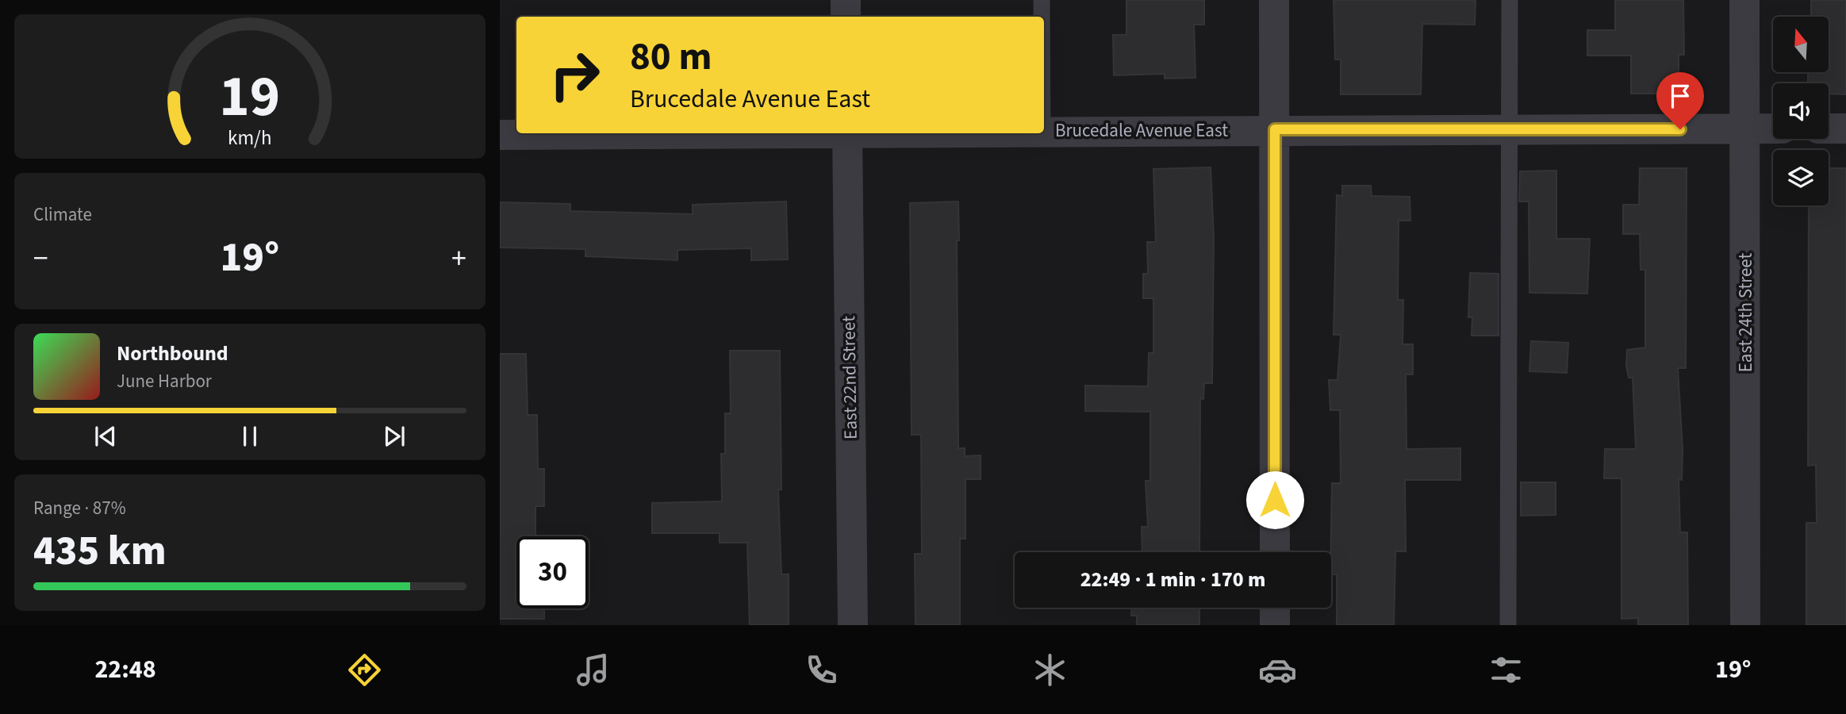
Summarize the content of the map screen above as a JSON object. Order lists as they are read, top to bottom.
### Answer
{
  "streets": {
    "street": ["Brucedale Avenue East", "East 24th Street", "East 22nd Street"]
  },
  "crossings": [
    ["Brucedale Avenue East", "East 24th Street"]
  ],
  "north": "top",
  "page": {
    "turn": ["80 m", "Brucedale Avenue East"],
    "tile": [
      "Climate",
      ["Range · 87%", "435 km"]
    ],
    "heat": ["−", "19°", "+"],
    "song": ["Northbound", "June Harbor"],
    "limit": "30",
    "trip": "22:49 · 1 min · 170 m",
    "tabs": ["22:48", "19°"],
    "gauge": ["19", "km/h"]
  }
}
